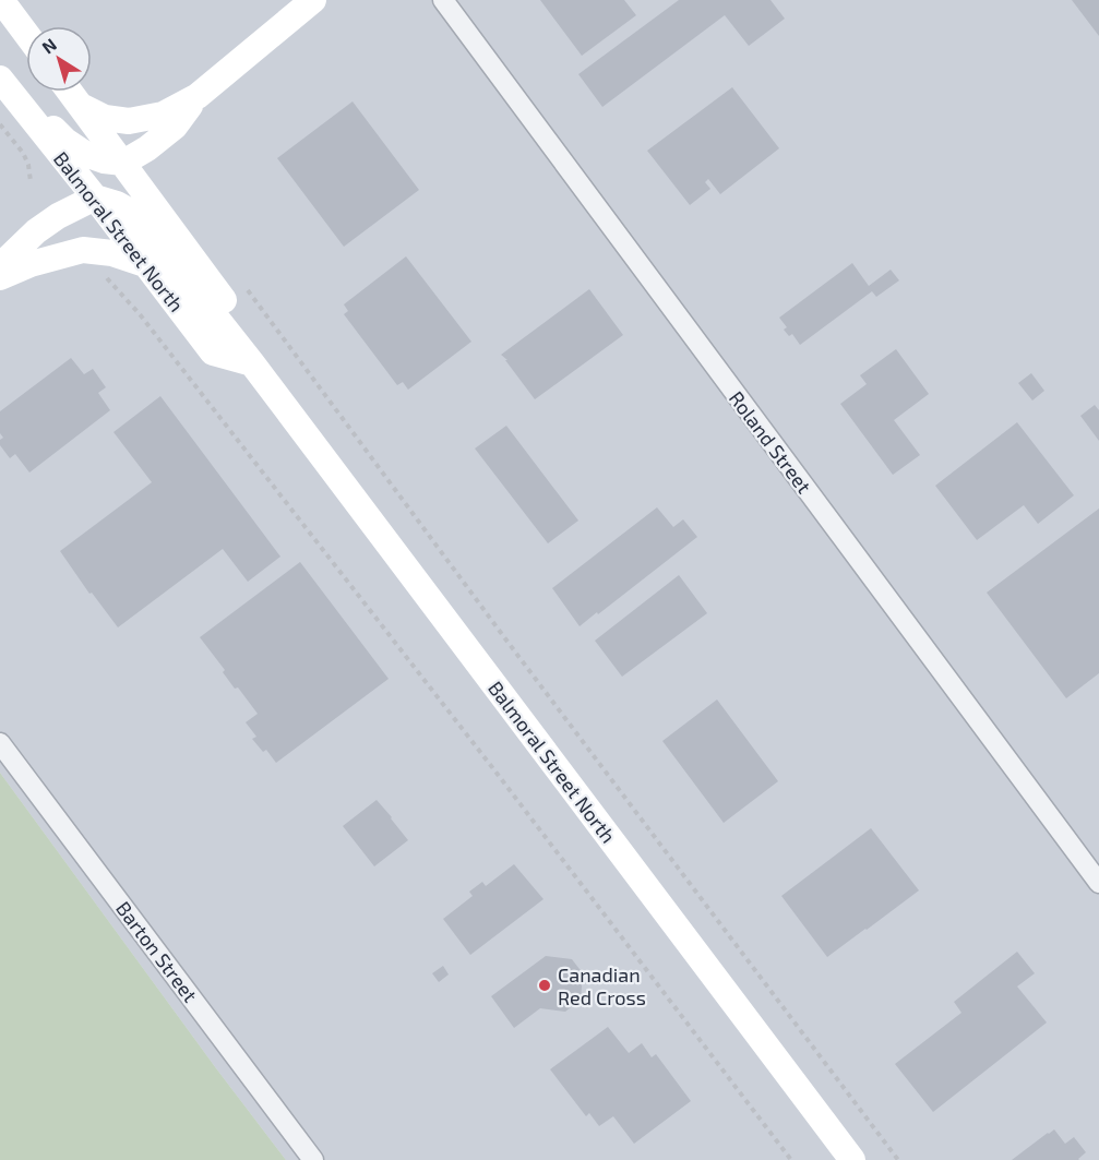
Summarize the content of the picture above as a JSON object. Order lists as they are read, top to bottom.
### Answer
{
  "streets": {
    "main road": ["Balmoral Street North"],
    "street": ["Roland Street", "Barton Street"]
  },
  "places": ["Canadian Red Cross"],
  "north": "top left"
}
